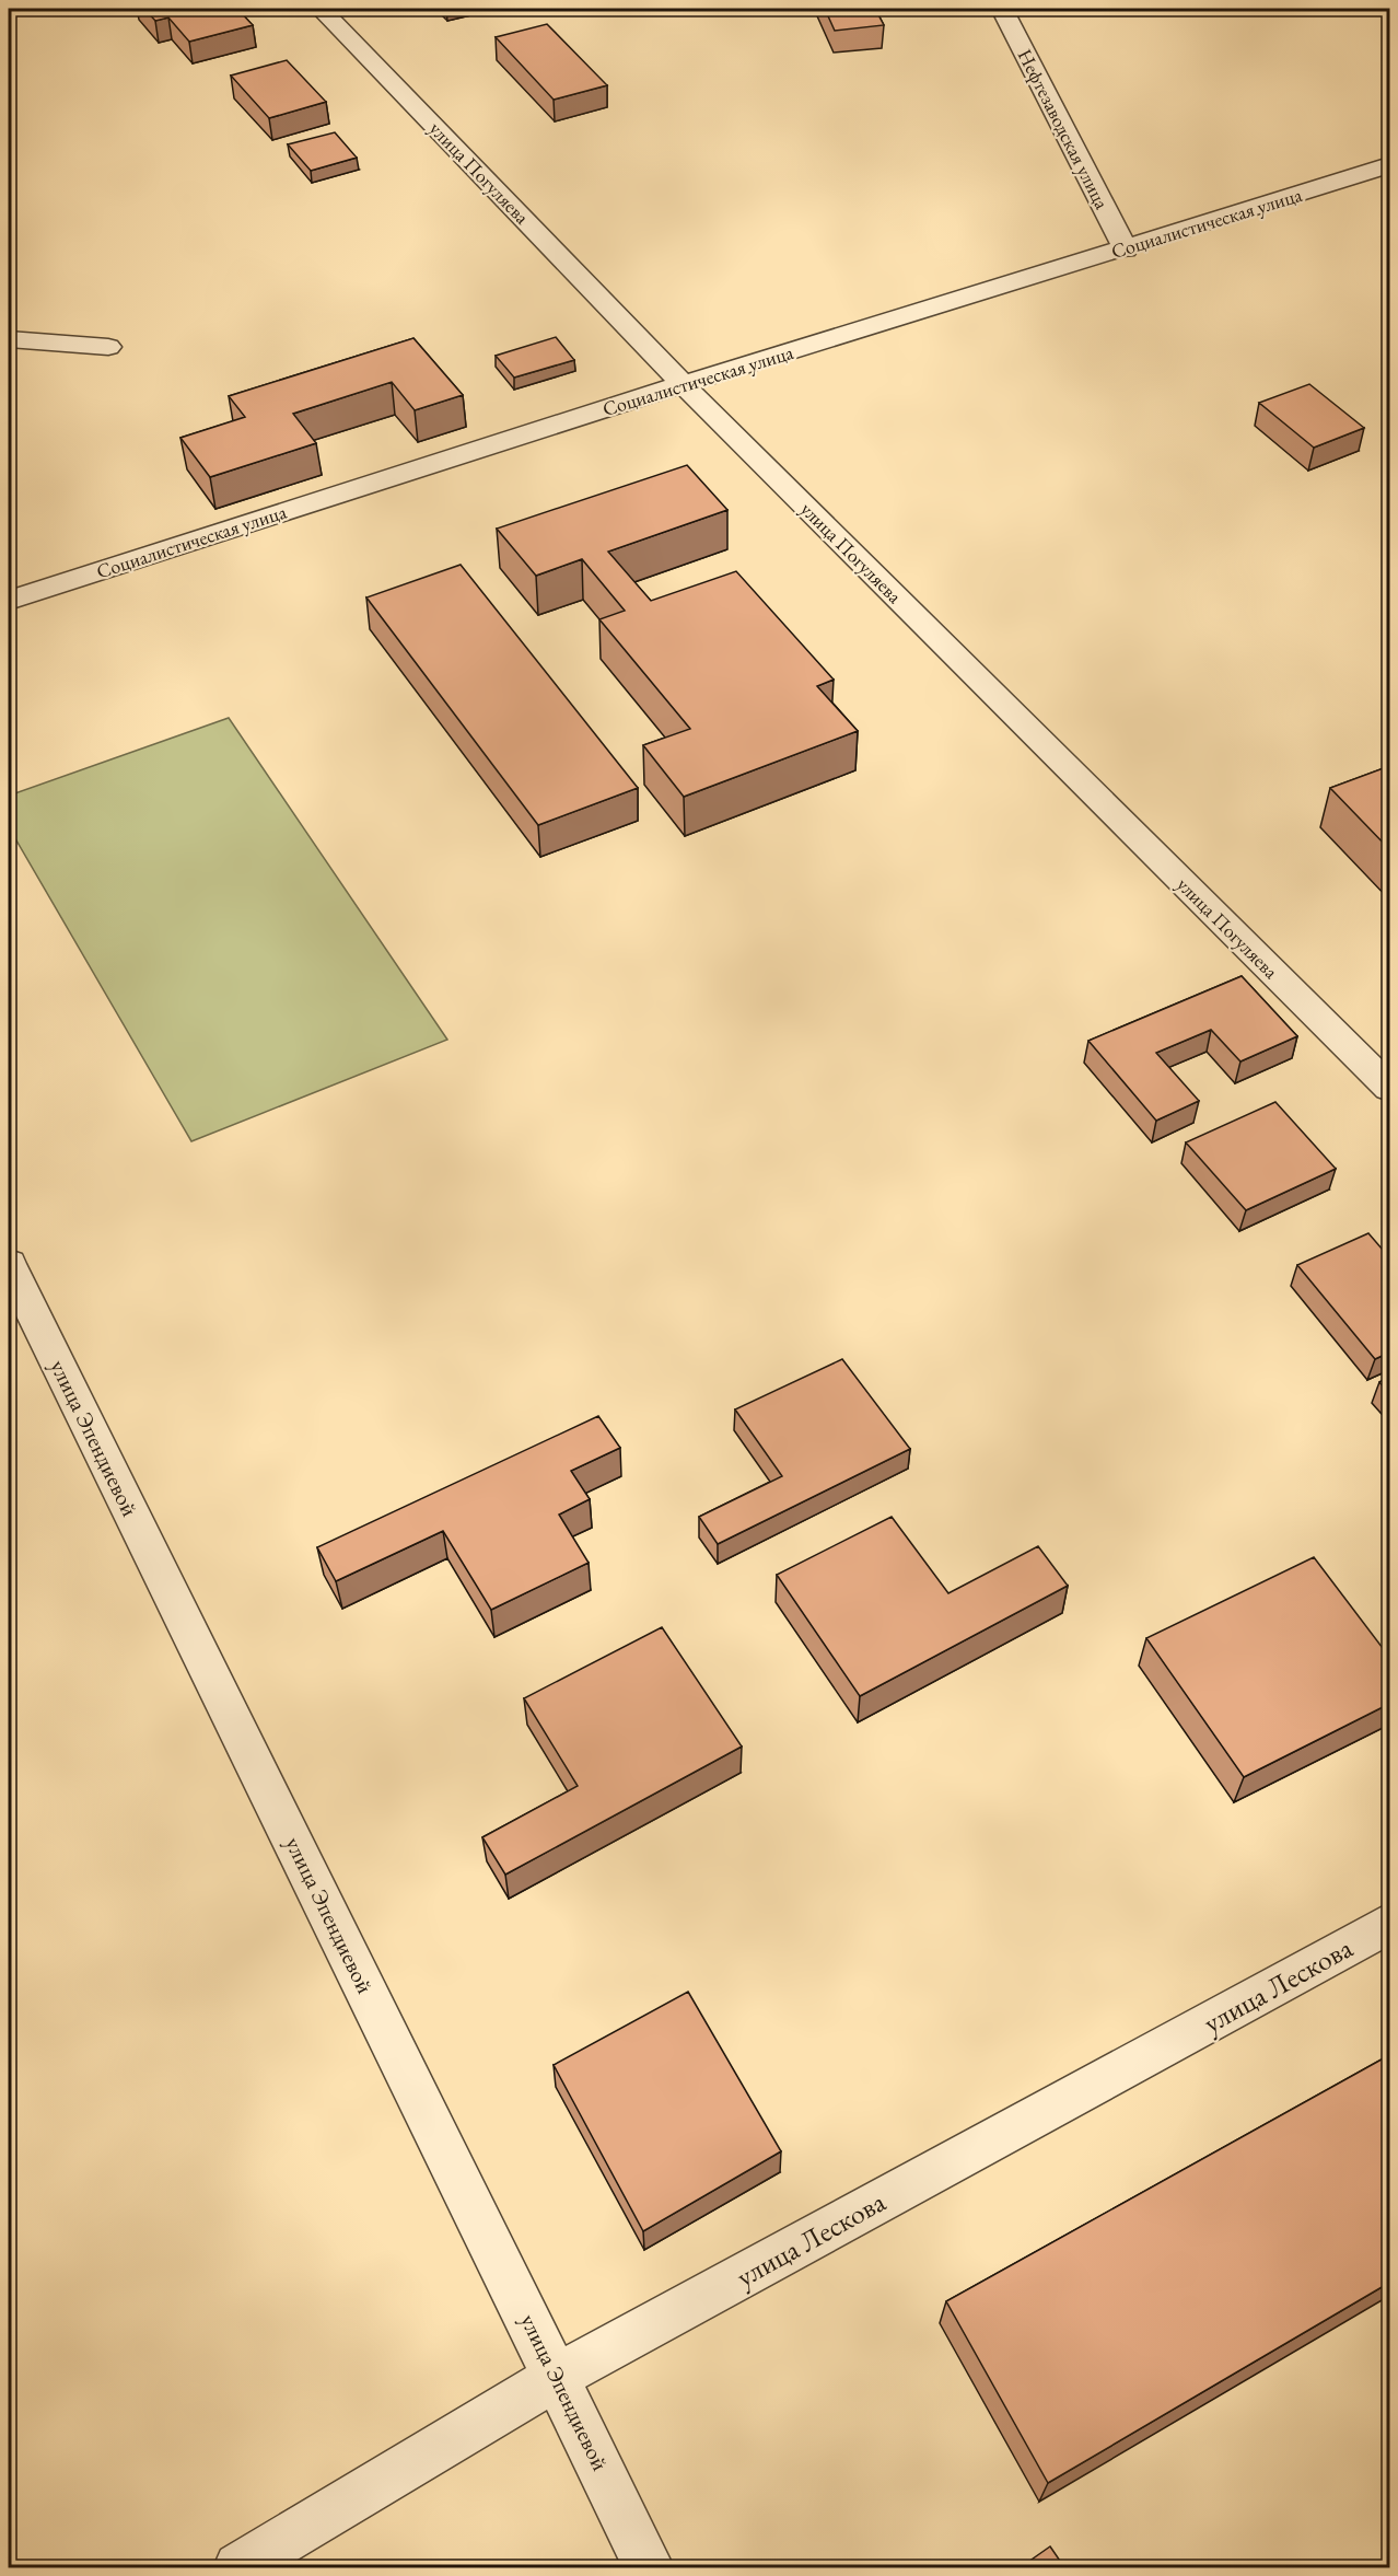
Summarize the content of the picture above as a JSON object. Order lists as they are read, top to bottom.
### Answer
{
  "streets": {
    "street": [
      "Нефтезаводская улица",
      "улица Погуляева",
      "Социалистическая улица",
      "улица Эпендиевой",
      "улица Лескова"
    ]
  },
  "crossings": [
    ["Нефтезаводская улица", "Социалистическая улица"],
    ["улица Погуляева", "Социалистическая улица"],
    ["улица Эпендиевой", "улица Лескова"]
  ]
}
